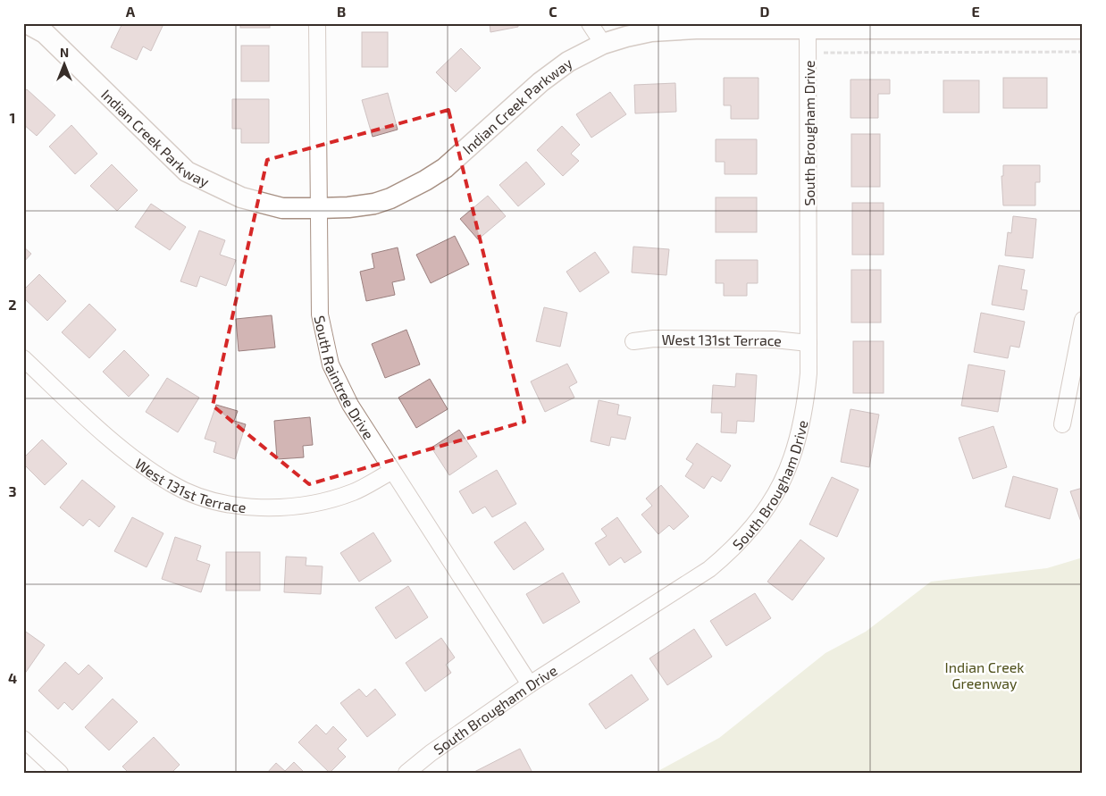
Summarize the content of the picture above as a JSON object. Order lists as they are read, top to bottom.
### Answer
{
  "streets": {
    "street": [
      "Indian Creek Parkway",
      "South Brougham Drive",
      "West 131st Terrace",
      "South Raintree Drive"
    ]
  },
  "crossings": [
    ["Indian Creek Parkway", "South Brougham Drive"],
    ["Indian Creek Parkway", "South Raintree Drive"],
    ["South Brougham Drive", "West 131st Terrace"],
    ["South Brougham Drive", "South Raintree Drive"],
    ["West 131st Terrace", "South Raintree Drive"]
  ],
  "parks": ["Indian Creek Greenway"],
  "north": "top",
  "grid": {
    "columns": [
      "A",
      "B",
      "C",
      "D",
      "E"
    ],
    "rows": [
      "1",
      "2",
      "3",
      "4"
    ]
  }
}
